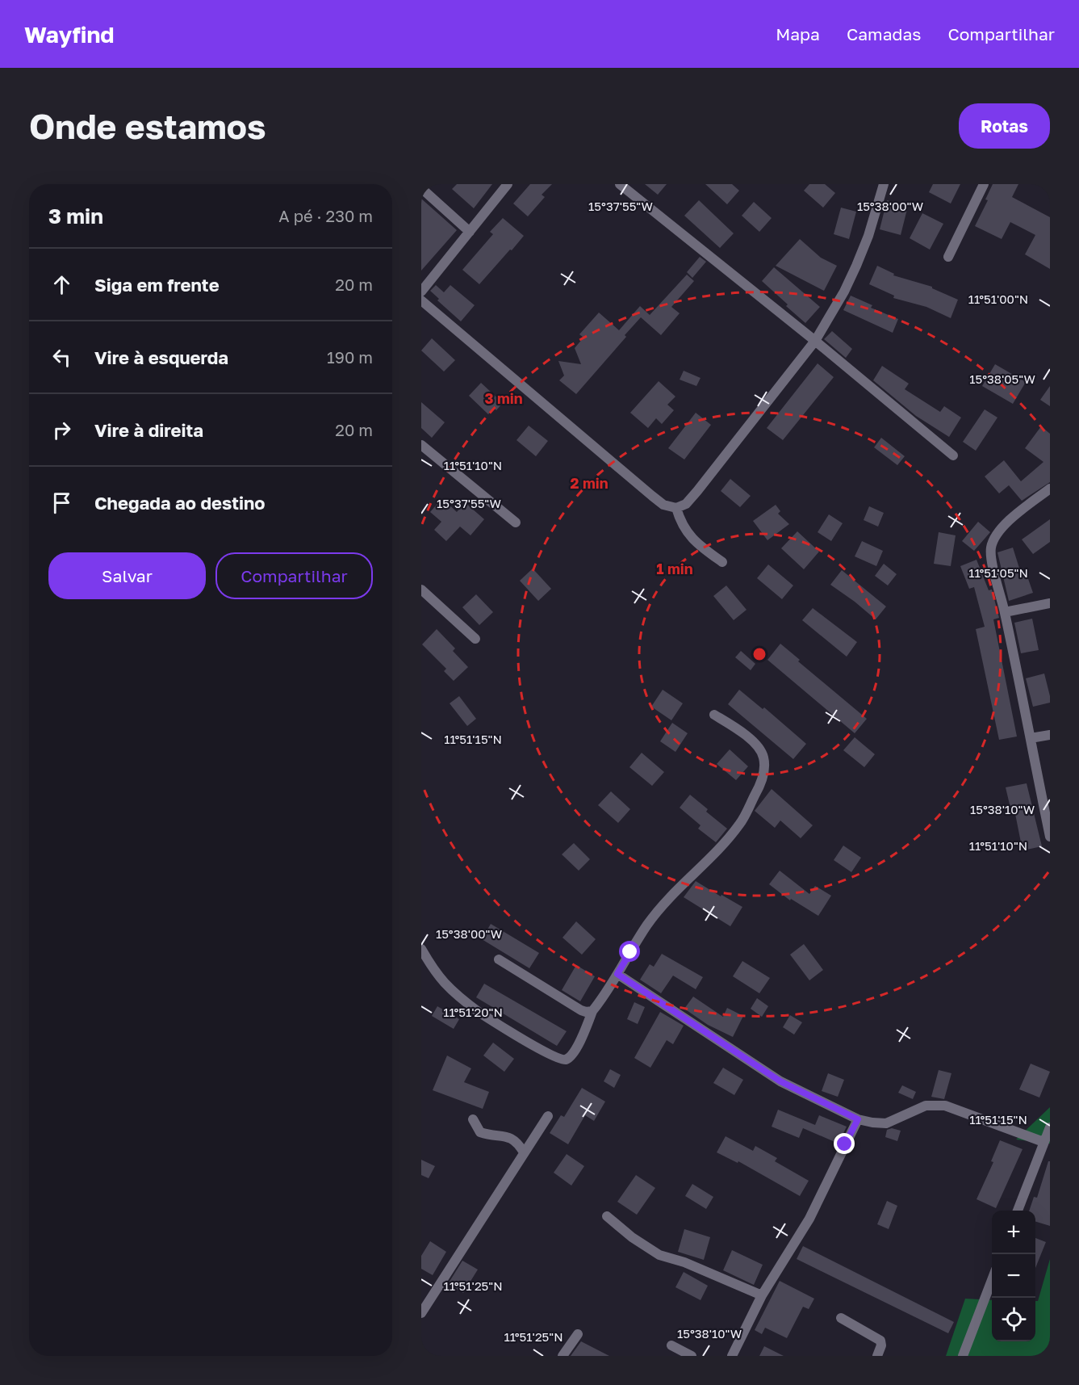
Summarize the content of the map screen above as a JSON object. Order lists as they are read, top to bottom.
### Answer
{
  "page": {
    "header": "Wayfind",
    "nav": ["Mapa", "Camadas", "Compartilhar"],
    "buttons": [
      "Rotas",
      ["Salvar", "Compartilhar"]
    ],
    "title": "Onde estamos",
    "heading": ["3 min", "A pé · 230 m"],
    "list": [
      ["Siga em frente", "20 m"],
      ["Vire à esquerda", "190 m"],
      ["Vire à direita", "20 m"],
      "Chegada ao destino"
    ],
    "map_buttons": ["+", "−"]
  },
  "coordinates": [
    "15°37'55\"W",
    "15°38'00\"W",
    "11°51'00\"N",
    "15°38'05\"W",
    "11°51'10\"N",
    "11°51'05\"N",
    "11°51'15\"N",
    "15°38'10\"W",
    "11°51'20\"N",
    "11°51'25\"N"
  ],
  "rings": ["3 min", "2 min", "1 min"]
}
